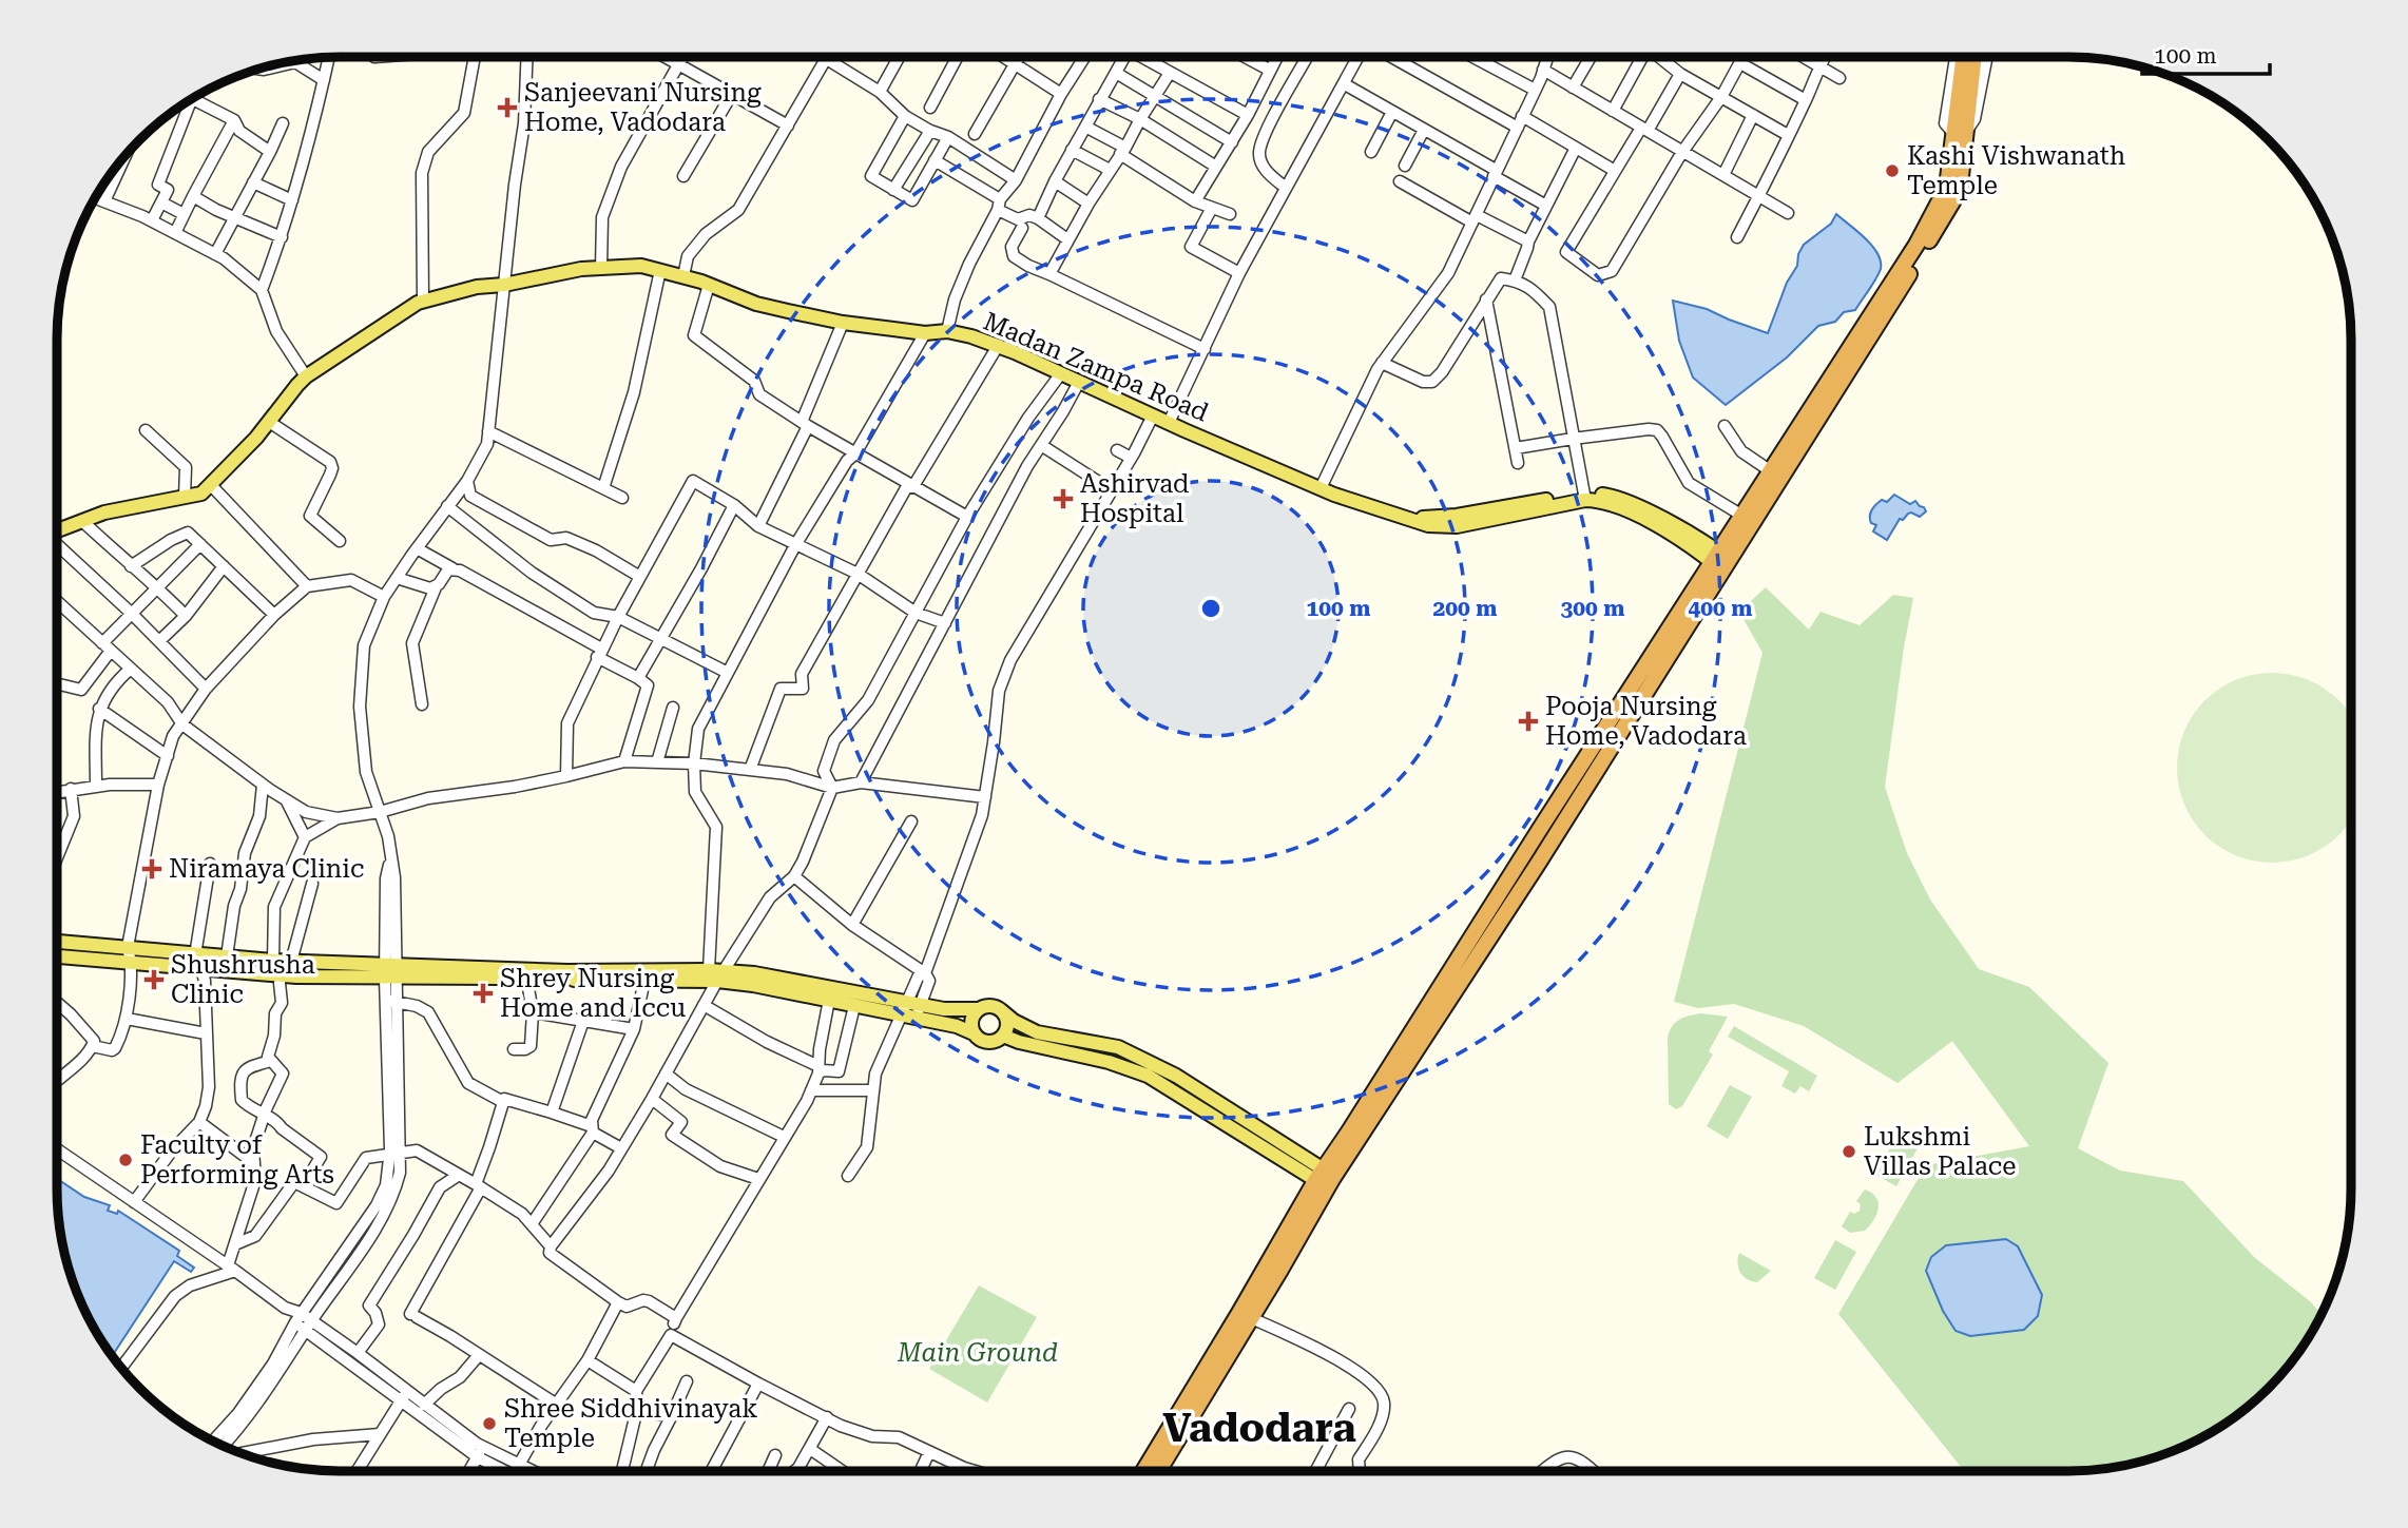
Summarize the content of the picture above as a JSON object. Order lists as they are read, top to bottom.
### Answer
{
  "streets": {
    "main road": ["Madan Zampa Road"]
  },
  "districts": ["Vadodara"],
  "parks": ["Main Ground"],
  "places": {
    "health": [
      "Sanjeevani Nursing Home, Vadodara",
      "Ashirvad Hospital",
      "Pooja Nursing Home, Vadodara",
      "Niramaya Clinic",
      "Shushrusha Clinic",
      "Shrey Nursing Home and Iccu"
    ],
    "other": [
      "Kashi Vishwanath Temple",
      "Lukshmi Villas Palace",
      "Faculty of Performing Arts",
      "Shree Siddhivinayak Temple"
    ]
  },
  "scale_bar": "100 m",
  "rings": [
    "100 m",
    "200 m",
    "300 m",
    "400 m"
  ]
}
